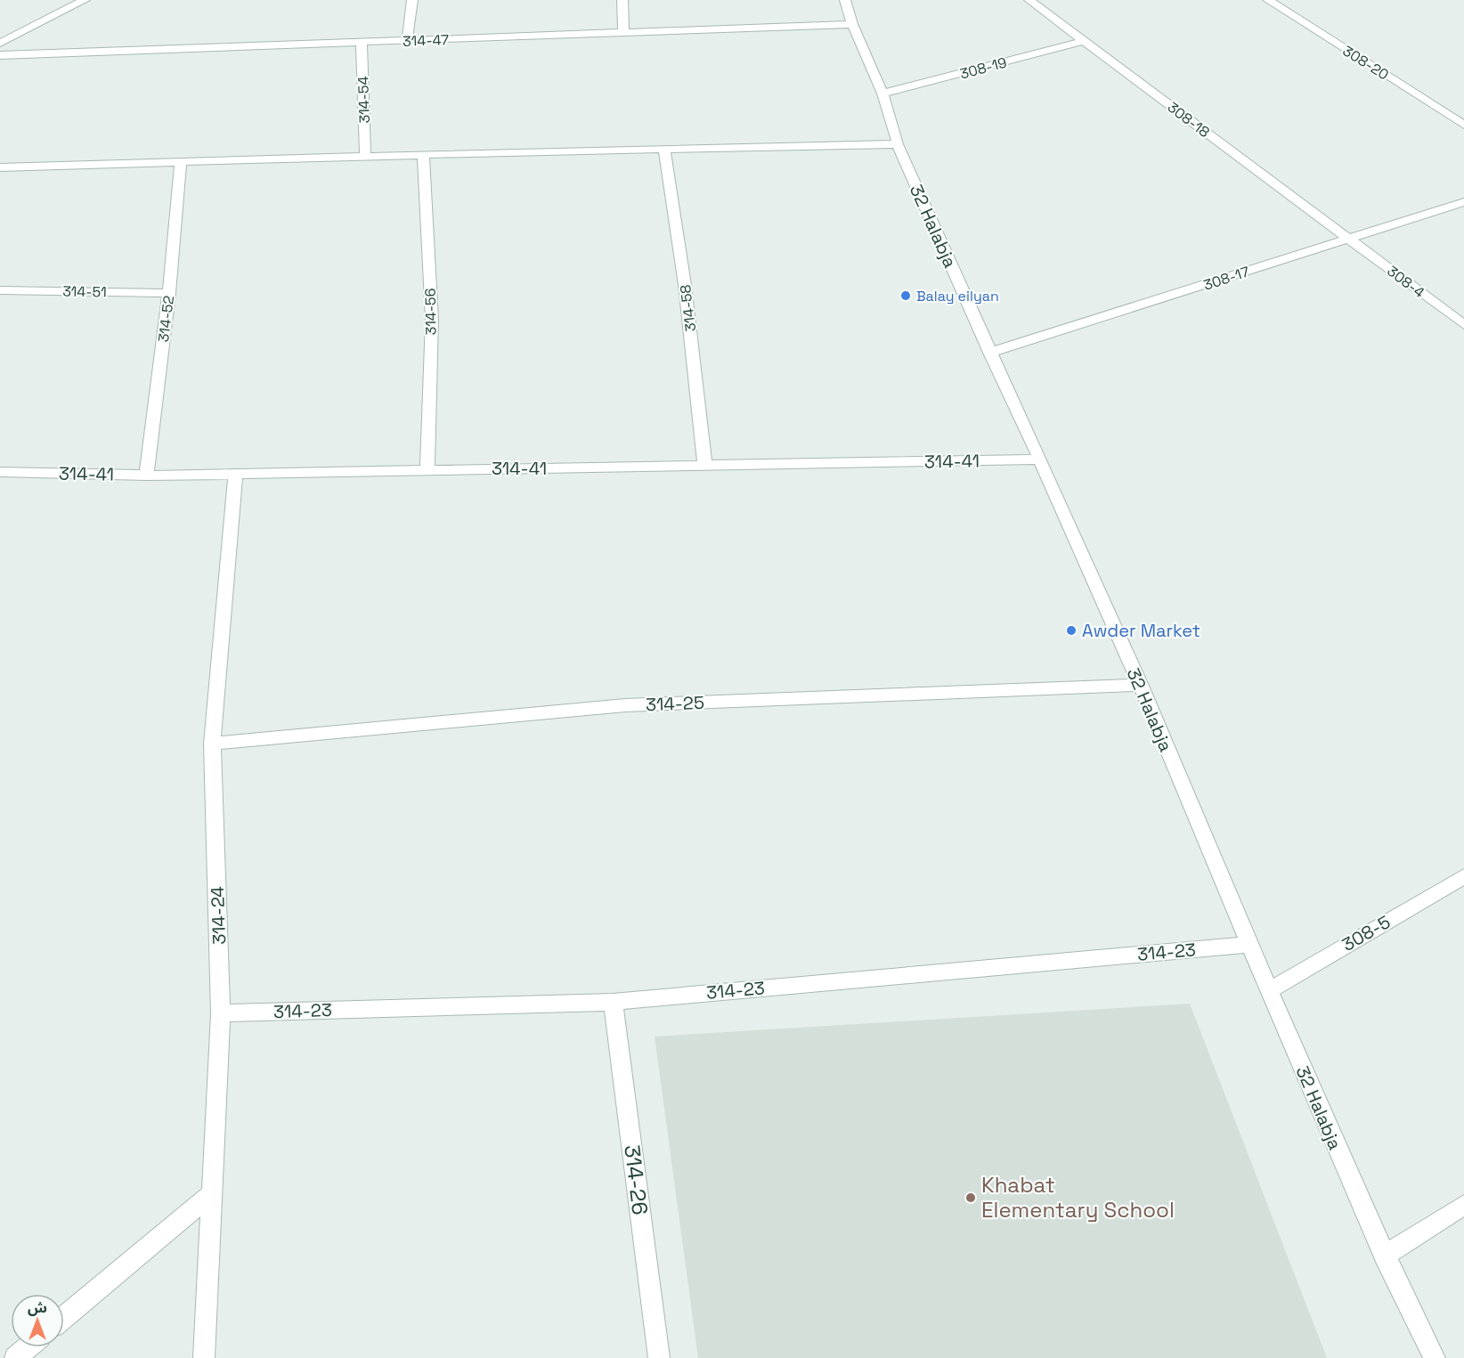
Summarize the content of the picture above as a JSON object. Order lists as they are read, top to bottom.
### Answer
{
  "streets": {
    "street": [
      "314-47",
      "308-20",
      "308-19",
      "314-54",
      "308-18",
      "32 Halabja",
      "308-17",
      "308-4",
      "314-51",
      "314-58",
      "314-56",
      "314-52",
      "314-41",
      "314-25",
      "314-24",
      "308-5",
      "314-23",
      "314-26"
    ]
  },
  "crossings": [
    ["314-47", "314-54"],
    ["314-47", "32 Halabja"],
    ["308-19", "308-18"],
    ["308-19", "32 Halabja"],
    ["308-18", "308-17"],
    ["308-18", "308-4"],
    ["32 Halabja", "308-17"],
    ["32 Halabja", "314-41"],
    ["32 Halabja", "314-25"],
    ["32 Halabja", "308-5"],
    ["32 Halabja", "314-23"],
    ["308-17", "308-4"],
    ["314-51", "314-52"],
    ["314-58", "314-41"],
    ["314-56", "314-41"],
    ["314-52", "314-41"],
    ["314-41", "314-24"],
    ["314-25", "314-24"],
    ["314-24", "314-23"],
    ["314-23", "314-26"]
  ],
  "places": ["Balay eilyan", "Awder Market", "Khabat Elementary School"],
  "north": "top"
}
